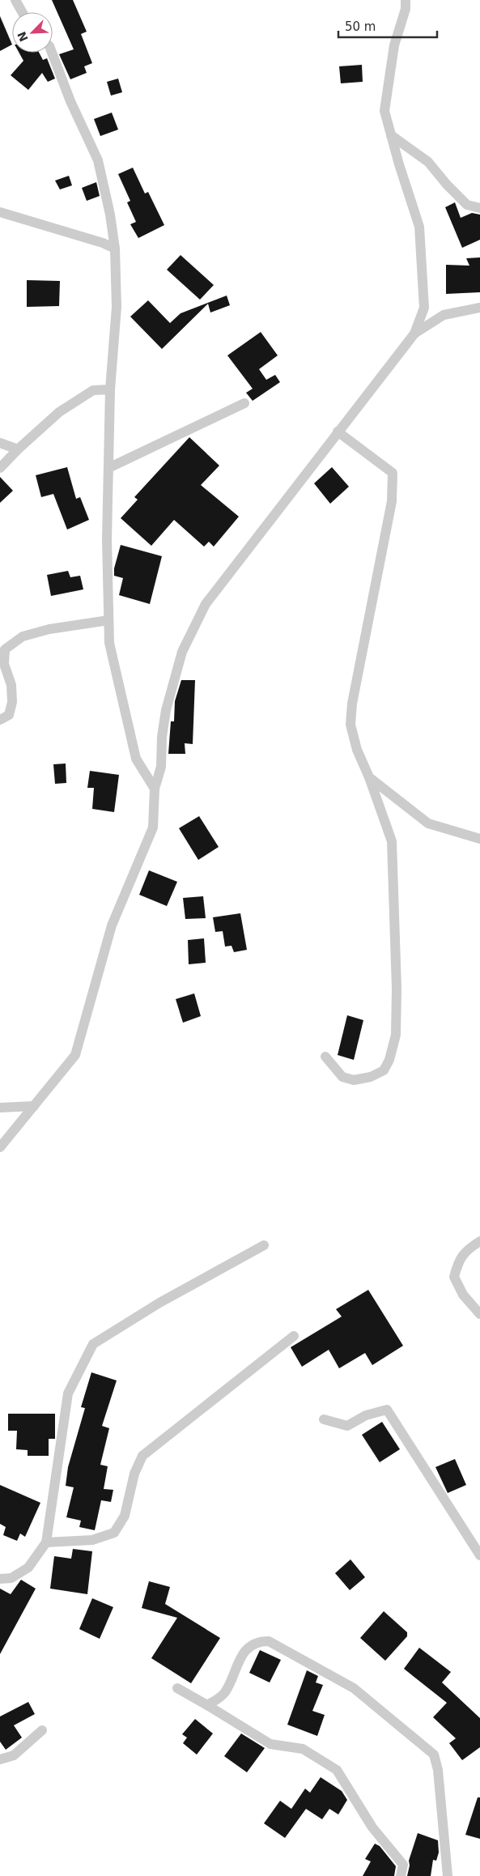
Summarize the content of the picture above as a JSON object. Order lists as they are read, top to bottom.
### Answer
{
  "scale_bar": "50 m",
  "north": "bottom left"
}
